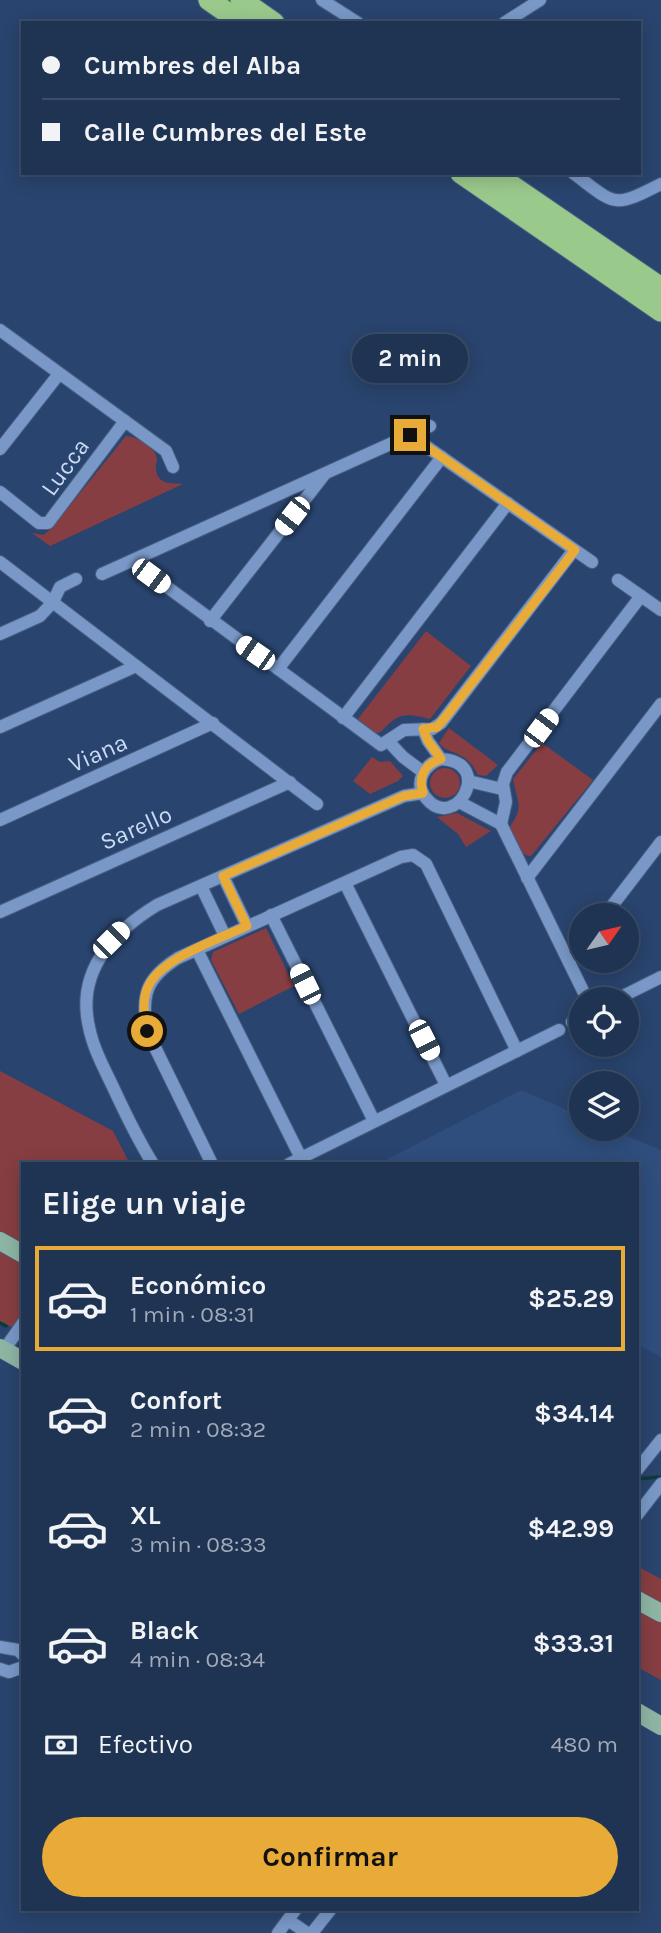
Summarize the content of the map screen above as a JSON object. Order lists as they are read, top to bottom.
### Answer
{
  "streets": {
    "street": ["Lucca", "Viana", "Sarello"]
  },
  "north": "top right",
  "page": {
    "banner": ["Cumbres del Alba", "Calle Cumbres del Este"],
    "bubble": "2 min",
    "heading": "Elige un viaje",
    "list": [
      {
        "name": "Económico",
        "note": "1 min · 08:31",
        "value": "$25.29"
      },
      {
        "name": "Confort",
        "note": "2 min · 08:32",
        "value": "$34.14"
      },
      {
        "name": "XL",
        "note": "3 min · 08:33",
        "value": "$42.99"
      },
      {
        "name": "Black",
        "note": "4 min · 08:34",
        "value": "$33.31"
      }
    ],
    "pay": ["Efectivo", "480 m"],
    "buttons": "Confirmar"
  }
}
